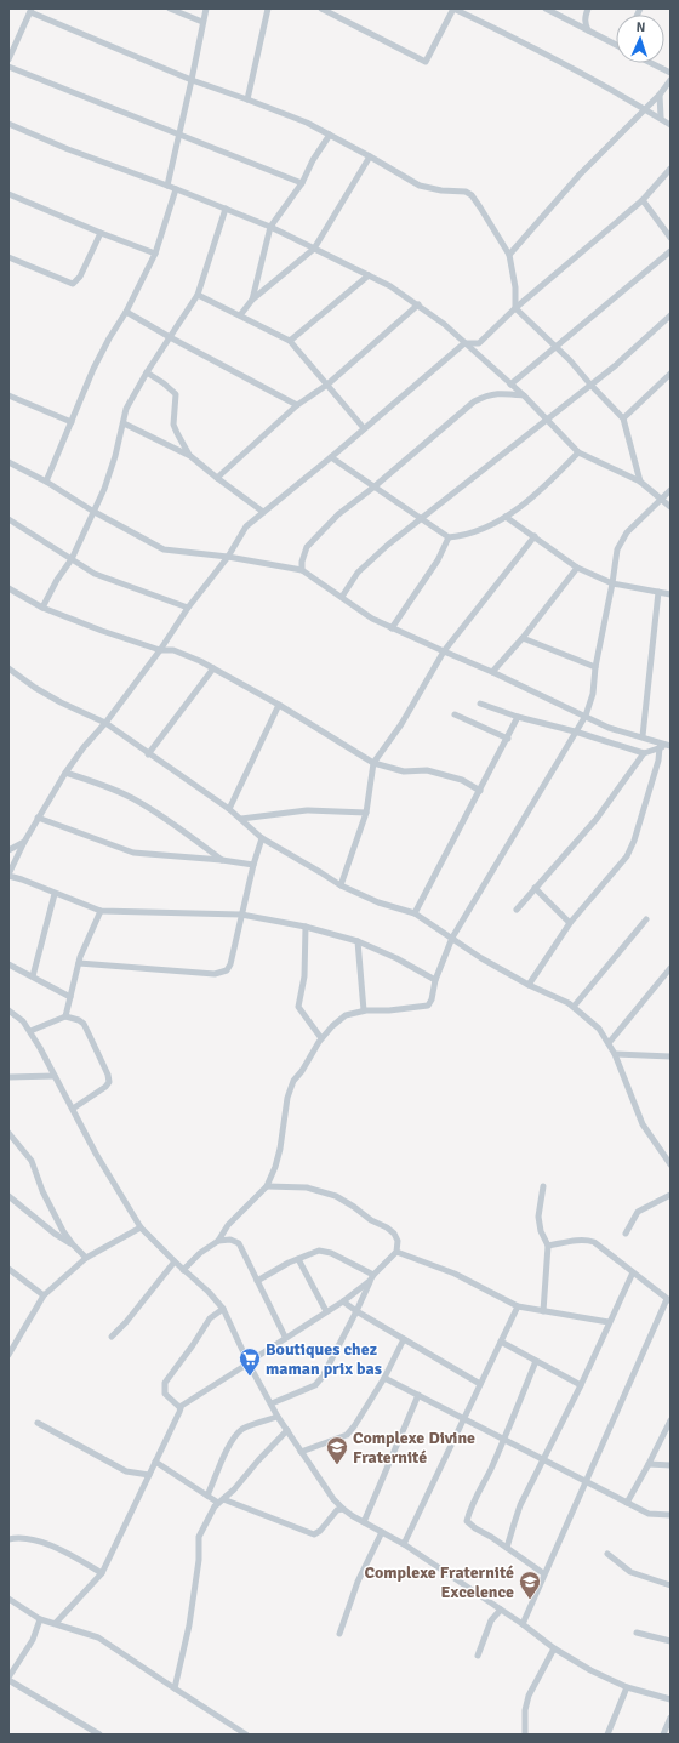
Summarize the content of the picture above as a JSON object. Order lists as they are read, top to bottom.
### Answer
{
  "places": {
    "supermarket": ["Boutiques chez maman prix bas"],
    "school or university": ["Complexe Divine Fraternité", "Complexe Fraternité Excelence"]
  },
  "north": "top"
}
